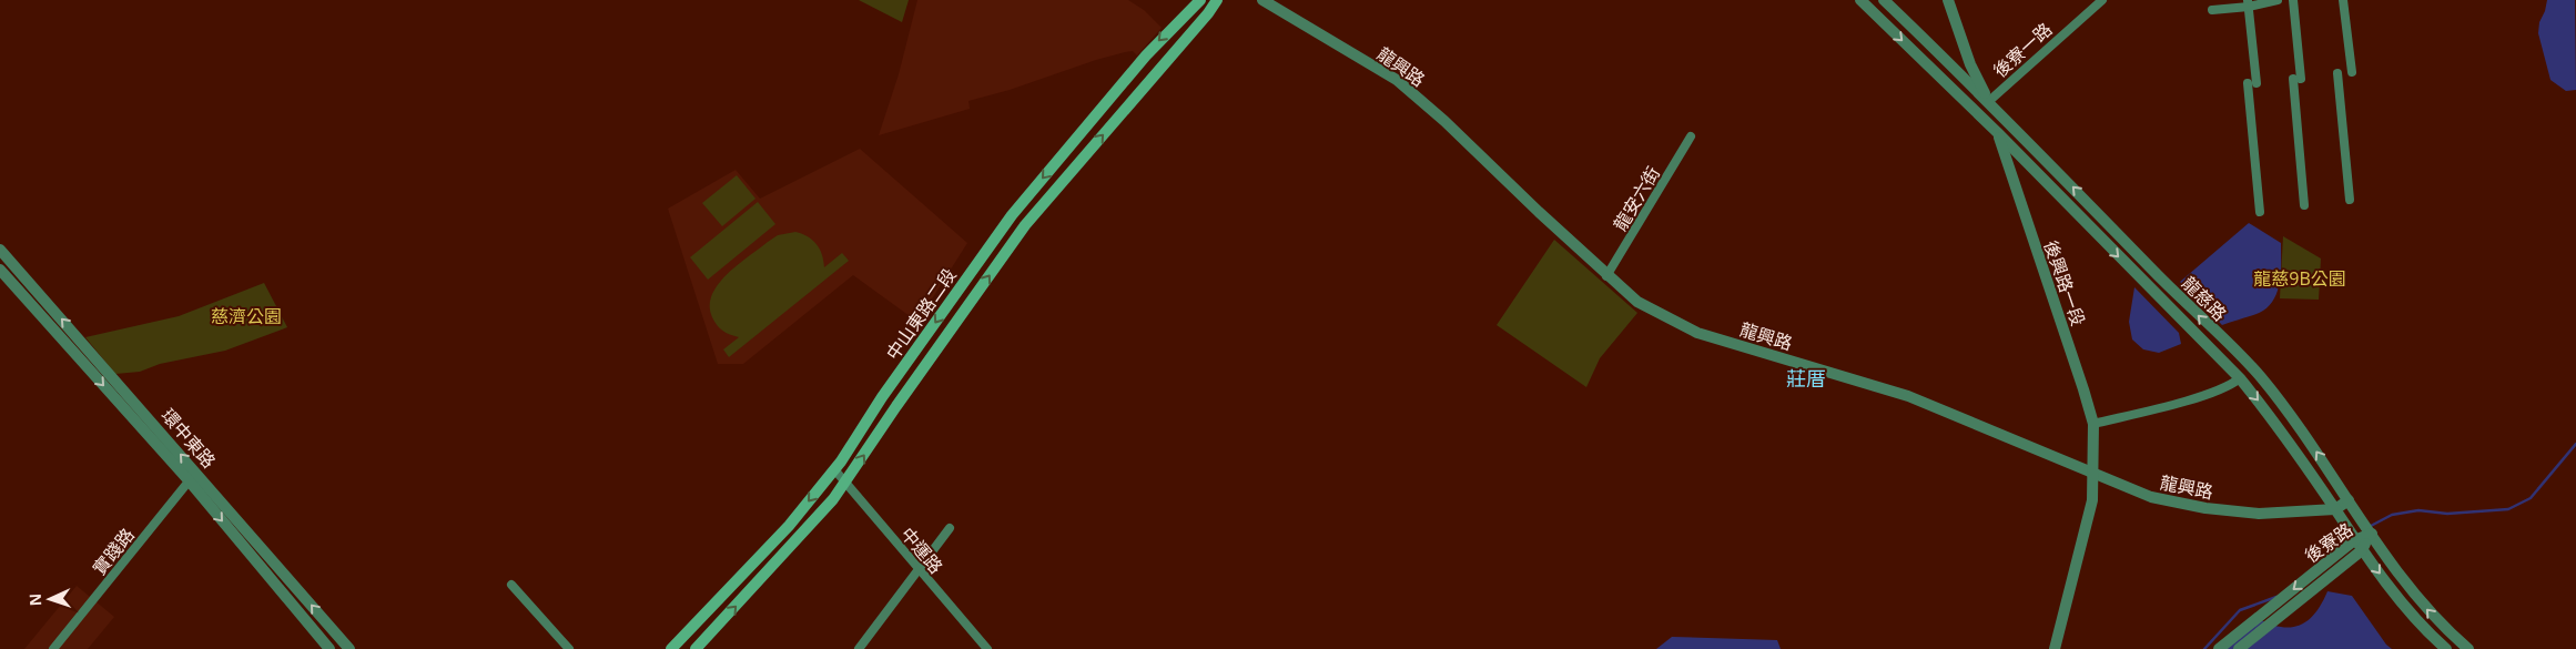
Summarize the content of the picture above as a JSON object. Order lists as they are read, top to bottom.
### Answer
{
  "streets": {
    "main road": ["中山東路二段"],
    "street": [
      "後寮一路",
      "龍興路",
      "龍安六街",
      "後興路一段",
      "龍慈路",
      "環中東路",
      "後寮路",
      "中運路",
      "實踐路"
    ]
  },
  "crossings": [
    ["後寮一路", "後興路一段"],
    ["後寮一路", "龍慈路"],
    ["龍興路", "龍安六街"],
    ["龍興路", "後興路一段"],
    ["龍興路", "龍慈路"],
    ["後興路一段", "龍慈路"],
    ["龍慈路", "後寮路"],
    ["中山東路二段", "中運路"],
    ["環中東路", "實踐路"]
  ],
  "districts": ["莊厝"],
  "parks": ["龍慈9B公園", "慈濟公園"],
  "north": "left"
}
